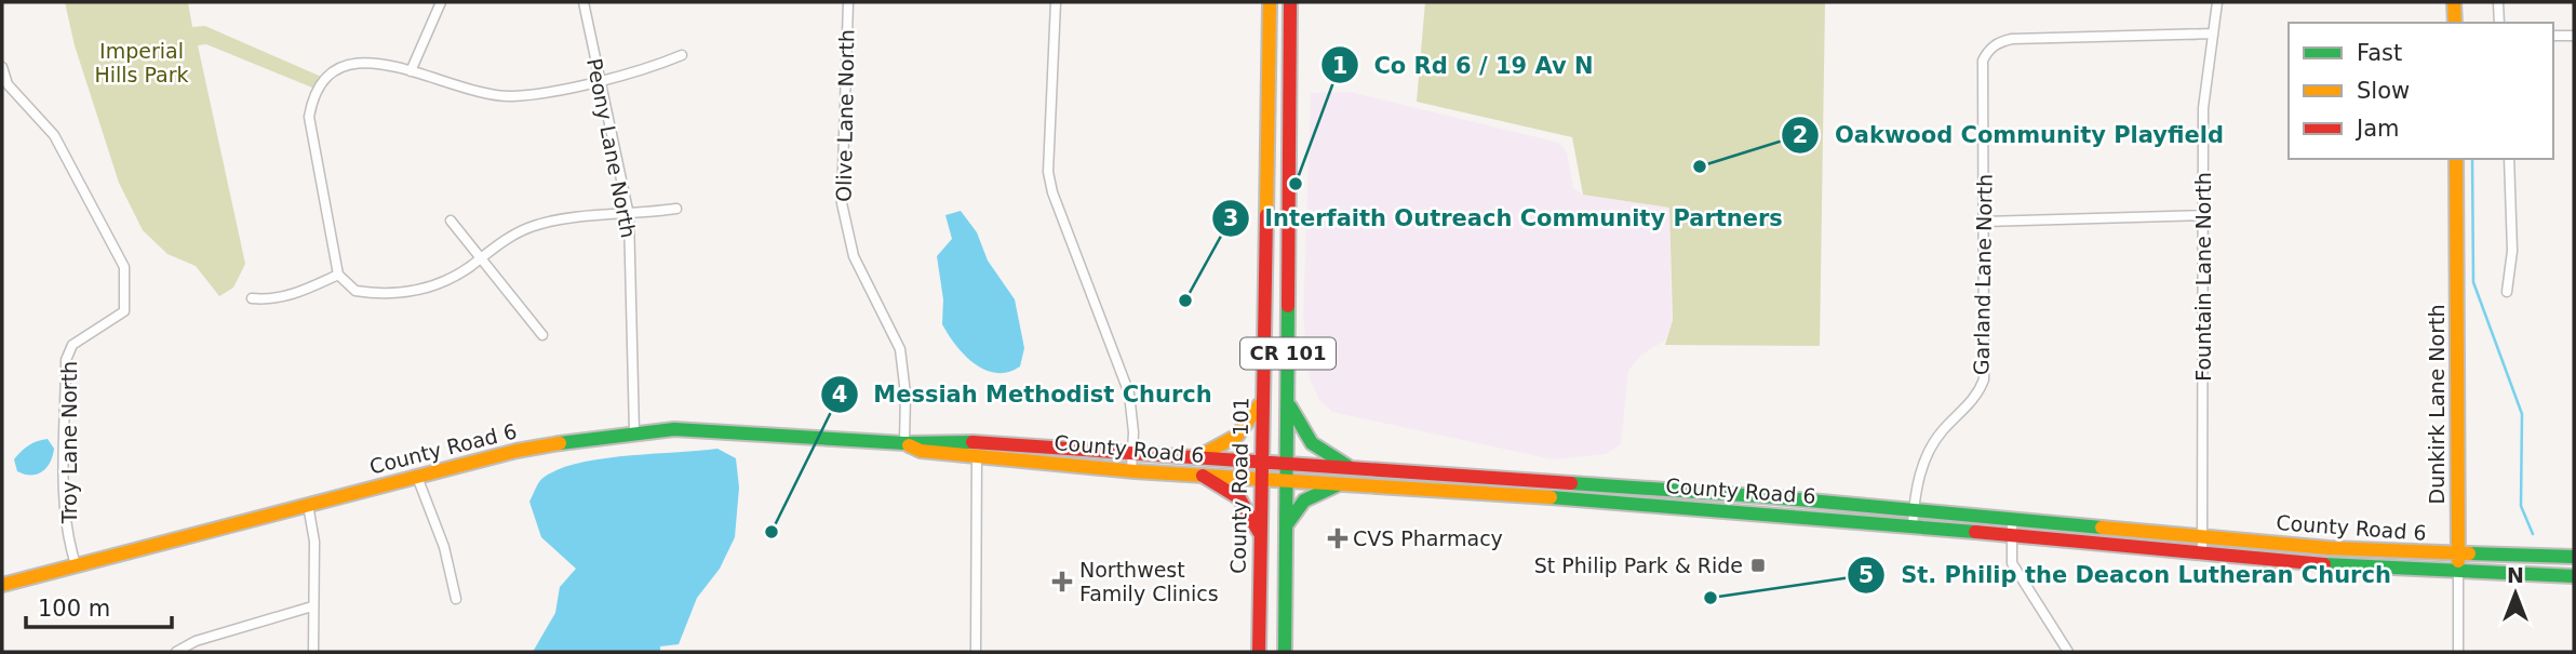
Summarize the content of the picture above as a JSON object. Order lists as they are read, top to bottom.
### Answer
{
  "streets": {
    "main road": [
      "CR 101",
      "Dunkirk Lane North",
      "County Road 6",
      "County Road 101"
    ],
    "street": [
      "Olive Lane North",
      "Peony Lane North",
      "Garland Lane North",
      "Fountain Lane North",
      "Troy Lane North"
    ]
  },
  "crossings": [
    ["Olive Lane North", "County Road 6"],
    ["Peony Lane North", "County Road 6"],
    ["Garland Lane North", "Fountain Lane North"],
    ["Garland Lane North", "County Road 6"],
    ["Fountain Lane North", "County Road 6"],
    ["CR 101", "County Road 6"],
    ["Dunkirk Lane North", "County Road 6"],
    ["Troy Lane North", "County Road 6"],
    ["County Road 6", "County Road 101"]
  ],
  "parks": ["Imperial Hills Park"],
  "places": {
    "other": [
      "Oakwood Community Playfield",
      "Co Rd 6 / 19 Av N",
      "Interfaith Outreach Community Partners",
      "Messiah Methodist Church",
      "St. Philip the Deacon Lutheran Church"
    ],
    "health": ["CVS Pharmacy", "Northwest Family Clinics"],
    "transit": ["St Philip Park & Ride"]
  },
  "legend": ["Fast", "Slow", "Jam"],
  "scale_bar": "100 m",
  "north": "top"
}
